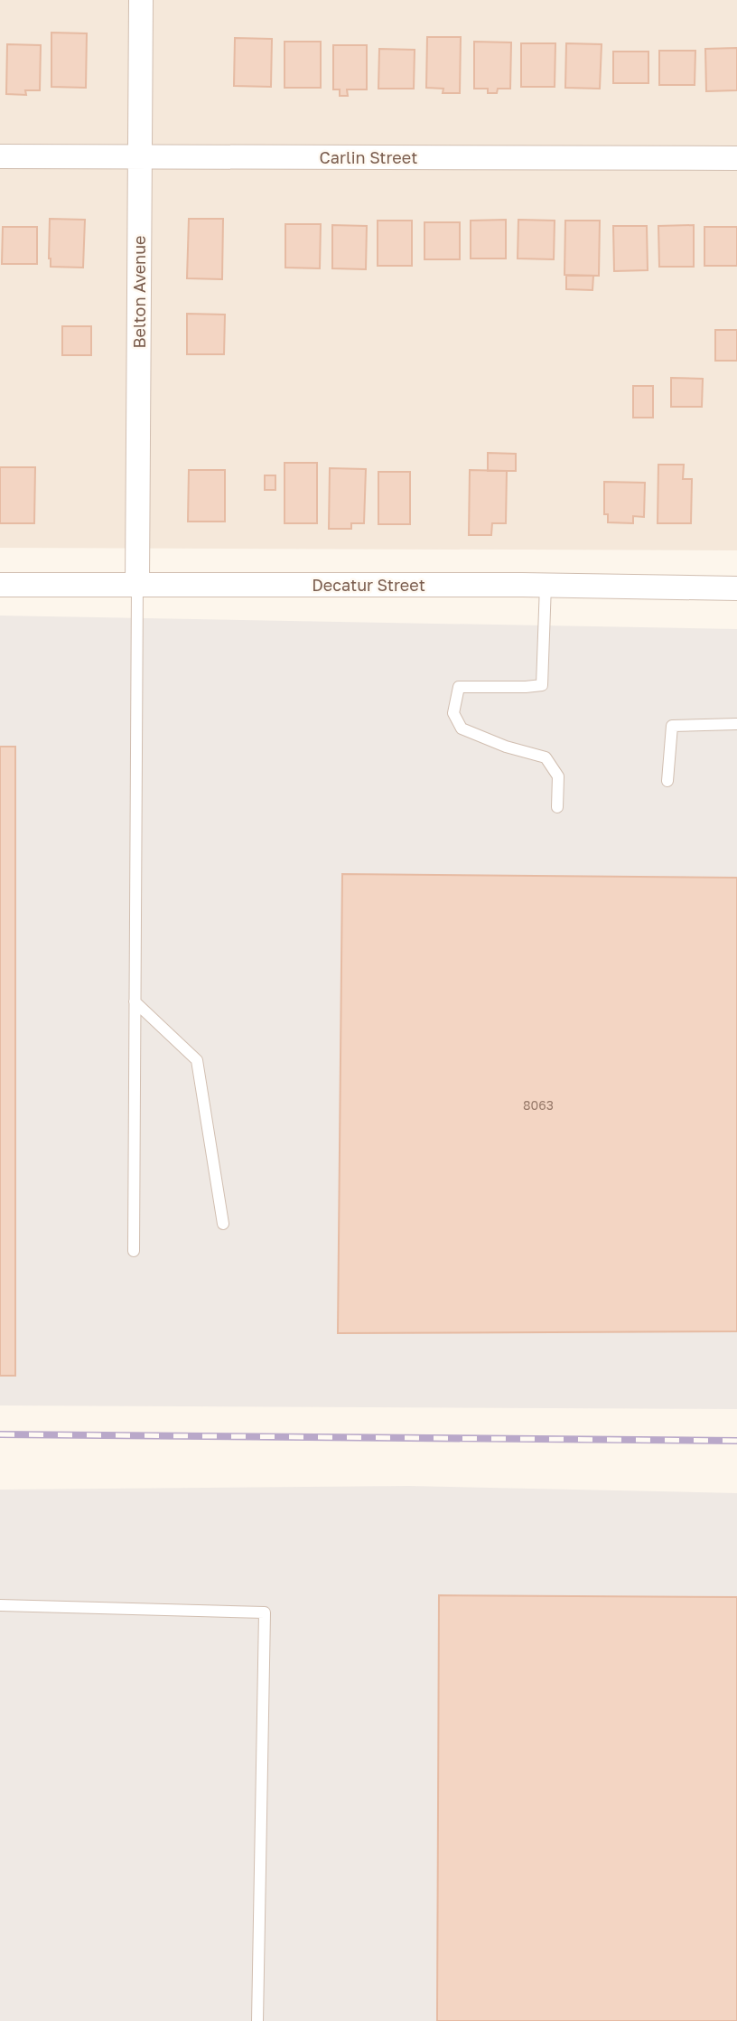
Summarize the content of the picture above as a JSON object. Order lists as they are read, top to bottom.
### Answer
{
  "streets": {
    "street": ["Carlin Street", "Belton Avenue", "Decatur Street"]
  },
  "crossings": [
    ["Carlin Street", "Belton Avenue"],
    ["Belton Avenue", "Decatur Street"]
  ],
  "house_numbers": ["8063"]
}
